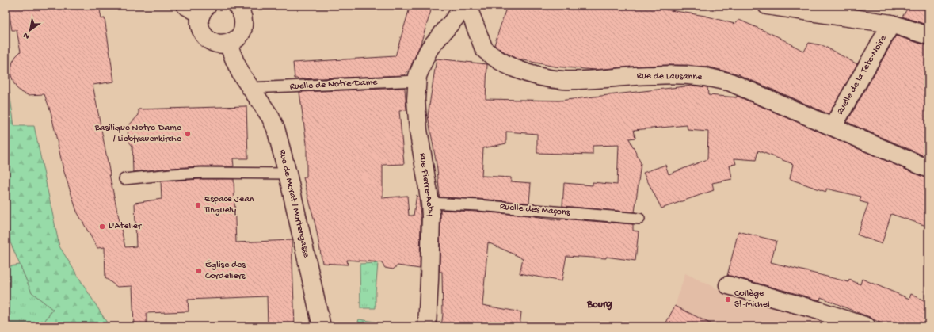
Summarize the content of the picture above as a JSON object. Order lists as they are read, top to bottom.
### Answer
{
  "streets": {
    "street": [
      "Ruelle de la Tete-Noire",
      "Rue de Lausanne",
      "Rue Pierre-Aeby",
      "Rue de Morat / Murtengasse"
    ],
    "lane": ["Ruelle de Notre-Dame", "Ruelle des Maçons"]
  },
  "crossings": [
    ["Ruelle de la Tete-Noire", "Rue de Lausanne"],
    ["Ruelle de Notre-Dame", "Rue Pierre-Aeby"],
    ["Ruelle de Notre-Dame", "Rue de Morat / Murtengasse"],
    ["Rue Pierre-Aeby", "Ruelle des Maçons"]
  ],
  "districts": ["Bourg"],
  "places": [
    "Basilique Notre-Dame / Liebfrauenkirche",
    "Espace Jean Tinguely",
    "L'Atelier",
    "Église des Cordeliers",
    "Collège St-Michel"
  ],
  "north": "bottom left"
}
